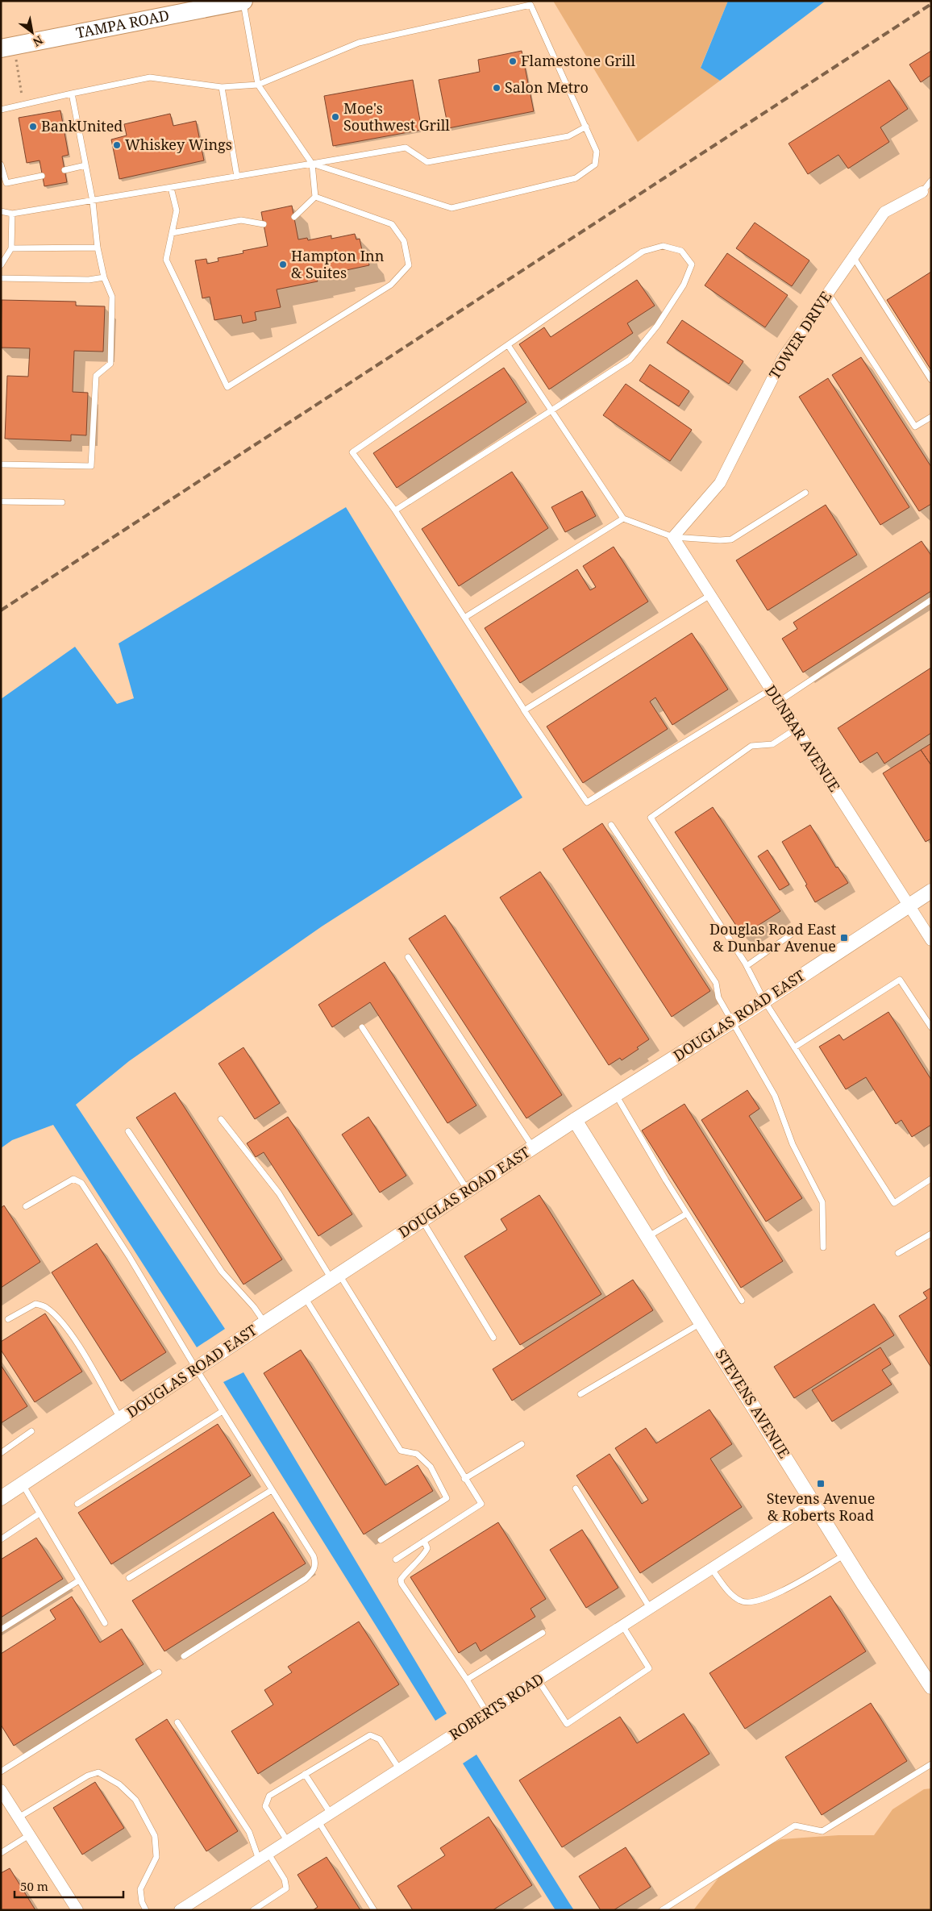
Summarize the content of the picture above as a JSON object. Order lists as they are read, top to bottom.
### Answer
{
  "streets": {
    "main road": ["TAMPA ROAD"],
    "street": [
      "TOWER DRIVE",
      "DUNBAR AVENUE",
      "DOUGLAS ROAD EAST",
      "STEVENS AVENUE",
      "ROBERTS ROAD"
    ]
  },
  "crossings": [
    ["TOWER DRIVE", "DUNBAR AVENUE"],
    ["DUNBAR AVENUE", "DOUGLAS ROAD EAST"],
    ["DOUGLAS ROAD EAST", "STEVENS AVENUE"],
    ["STEVENS AVENUE", "ROBERTS ROAD"]
  ],
  "places": {
    "other": [
      "Flamestone Grill",
      "Salon Metro",
      "Moe's Southwest Grill",
      "BankUnited",
      "Whiskey Wings",
      "Hampton Inn & Suites"
    ],
    "transit": ["Douglas Road East & Dunbar Avenue", "Stevens Avenue & Roberts Road"]
  },
  "scale_bar": "50 m",
  "north": "bottom right"
}
